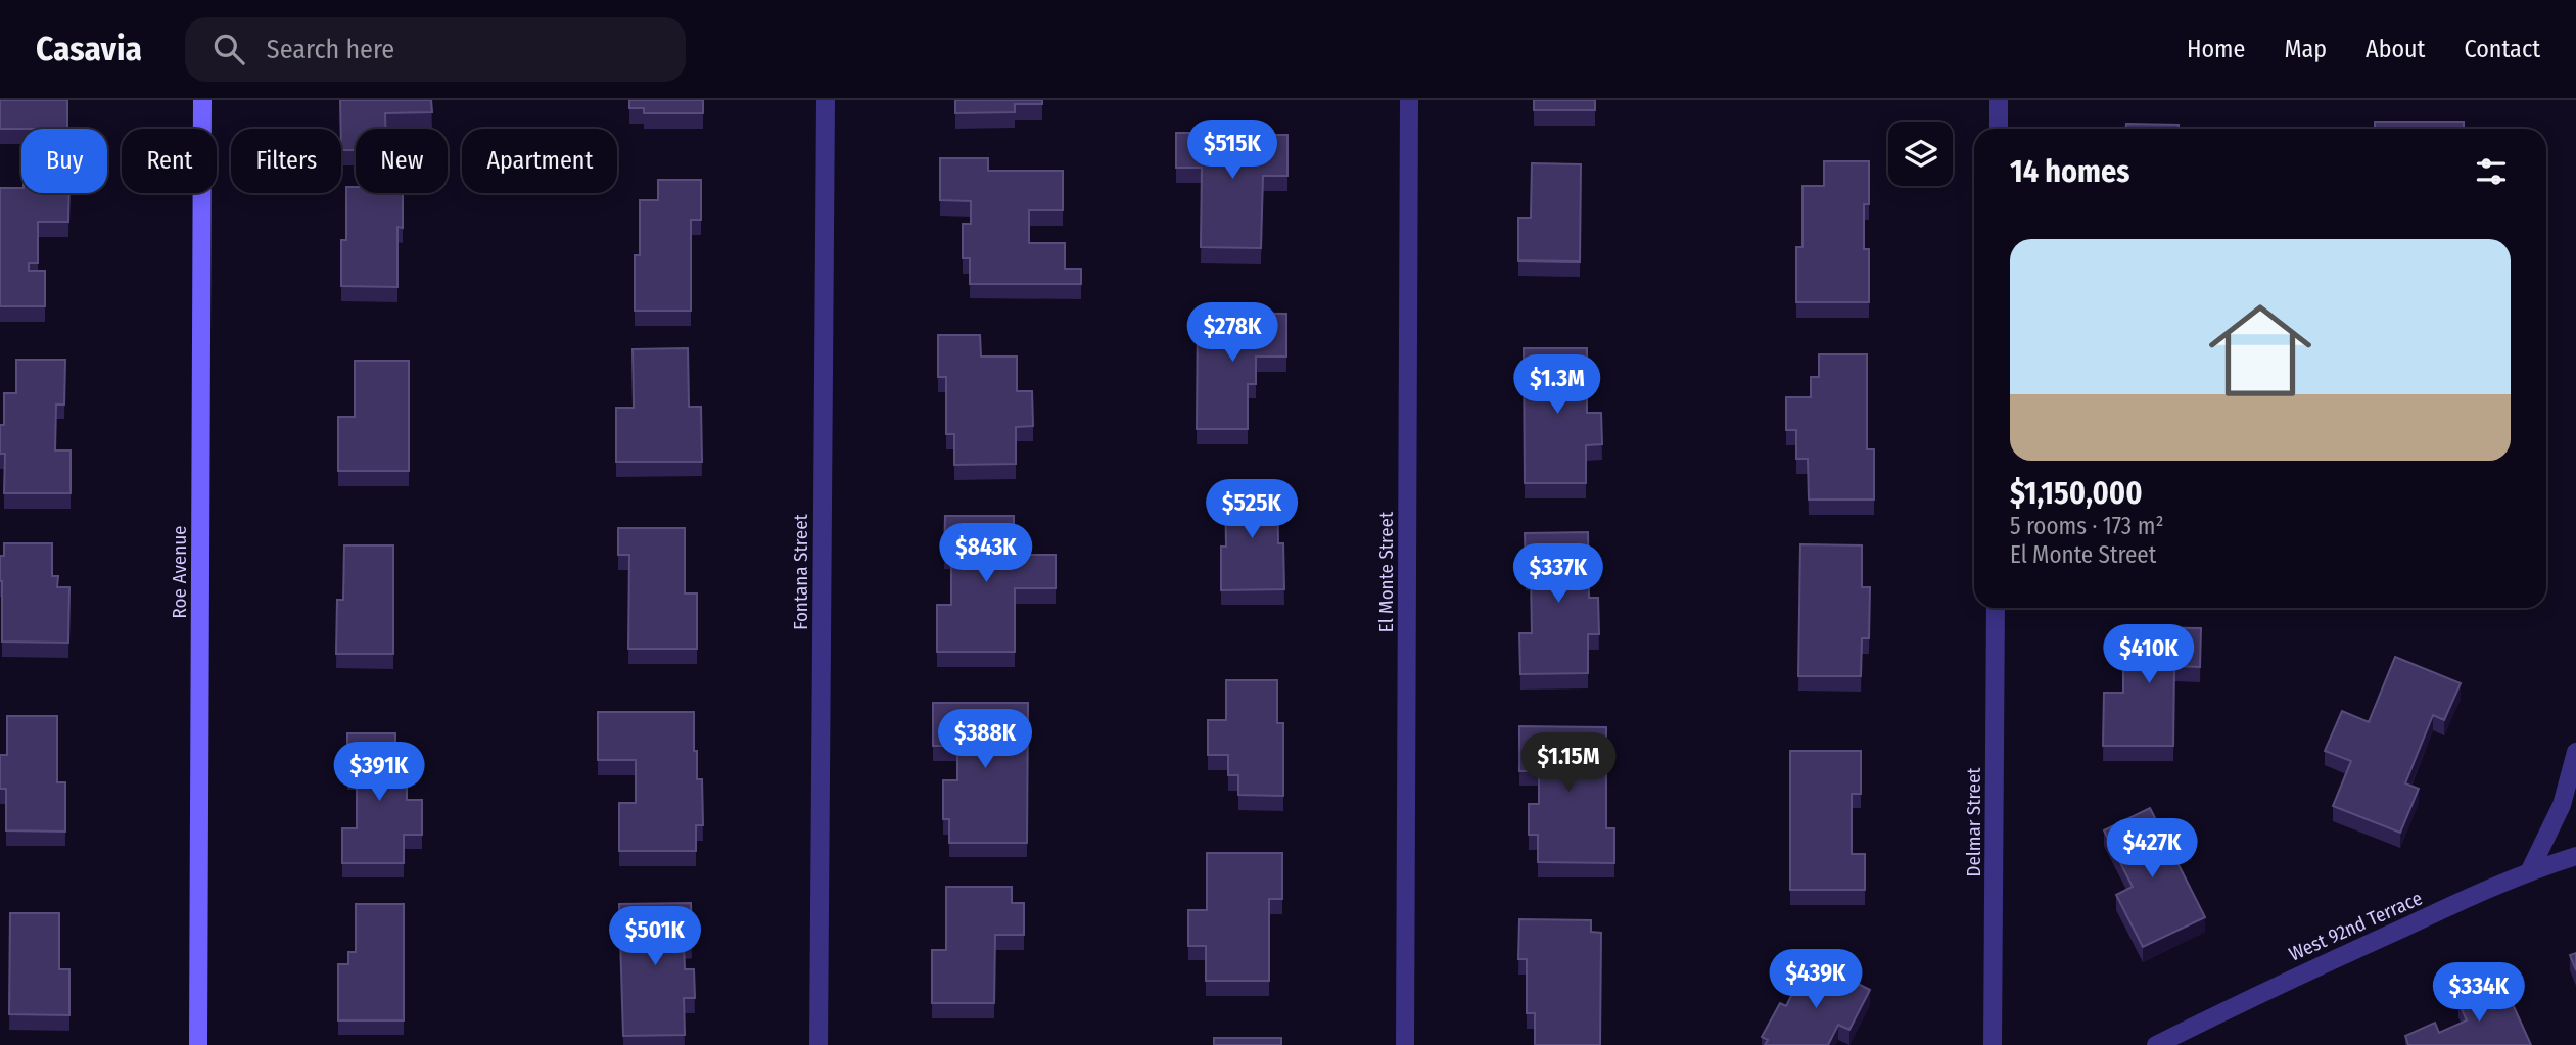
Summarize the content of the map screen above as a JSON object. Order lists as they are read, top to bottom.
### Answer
{
  "streets": {
    "main road": ["Roe Avenue"],
    "street": [
      "Fontana Street",
      "El Monte Street",
      "Delmar Street",
      "West 92nd Terrace"
    ]
  },
  "page": {
    "header": "Casavia",
    "search": "Search here",
    "nav": [
      "Home",
      "Map",
      "About",
      "Contact"
    ],
    "price": [
      "$515K",
      "$278K",
      "$1.3M",
      "$525K",
      "$843K",
      "$337K",
      "$410K",
      "$388K",
      "$1.15M",
      "$391K",
      "$427K",
      "$501K",
      "$439K",
      "$334K"
    ],
    "chip": [
      "Buy",
      "Rent",
      "Filters",
      "New",
      "Apartment"
    ],
    "heading": "14 homes",
    "list": [
      {
        "name": "$1,150,000",
        "note": "5 rooms · 173 m² · El Monte Street"
      }
    ]
  }
}
